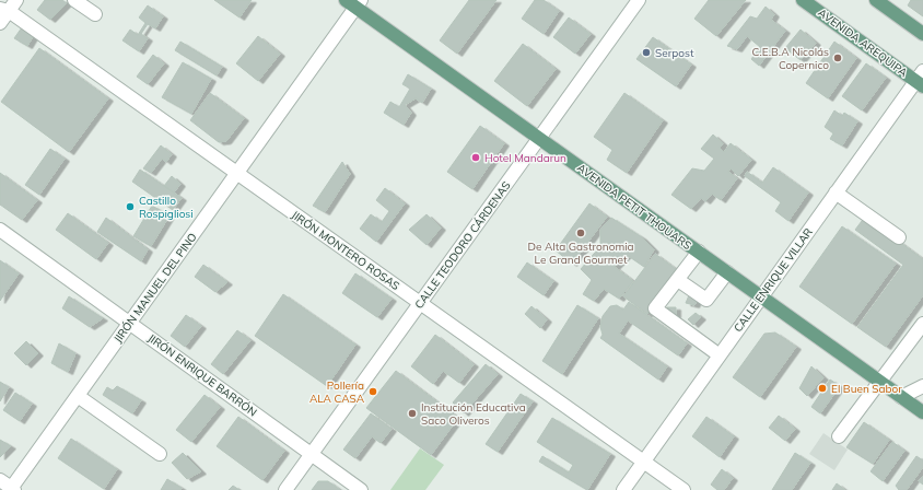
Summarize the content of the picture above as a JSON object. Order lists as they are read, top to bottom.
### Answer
{
  "streets": {
    "main road": ["AVENIDA AREQUIPA", "AVENIDA PETIT THOUARS"],
    "street": [
      "CALLE TEODORO CÁRDENAS",
      "JIRÓN MONTERO ROSAS",
      "CALLE ENRIQUE VILLAR",
      "JIRÓN MANUEL DEL PINO",
      "JIRÓN ENRIQUE BARRÓN"
    ]
  },
  "crossings": [
    ["AVENIDA AREQUIPA", "CALLE ENRIQUE VILLAR"],
    ["AVENIDA PETIT THOUARS", "CALLE TEODORO CÁRDENAS"],
    ["AVENIDA PETIT THOUARS", "CALLE ENRIQUE VILLAR"],
    ["AVENIDA PETIT THOUARS", "JIRÓN MANUEL DEL PINO"],
    ["CALLE TEODORO CÁRDENAS", "JIRÓN MONTERO ROSAS"],
    ["CALLE TEODORO CÁRDENAS", "JIRÓN ENRIQUE BARRÓN"],
    ["JIRÓN MONTERO ROSAS", "CALLE ENRIQUE VILLAR"],
    ["JIRÓN MONTERO ROSAS", "JIRÓN MANUEL DEL PINO"],
    ["JIRÓN MANUEL DEL PINO", "JIRÓN ENRIQUE BARRÓN"]
  ],
  "places": [
    "Serpost",
    "C.E.B.A Nicolás Copernico",
    "Hotel Mandarun",
    "Castillo Rospigliosi",
    "De Alta Gastronomia Le Grand Gourmet",
    "El Buen Sabor",
    "Pollería ALA CASA",
    "Institución Educativa Saco Oliveros"
  ]
}
